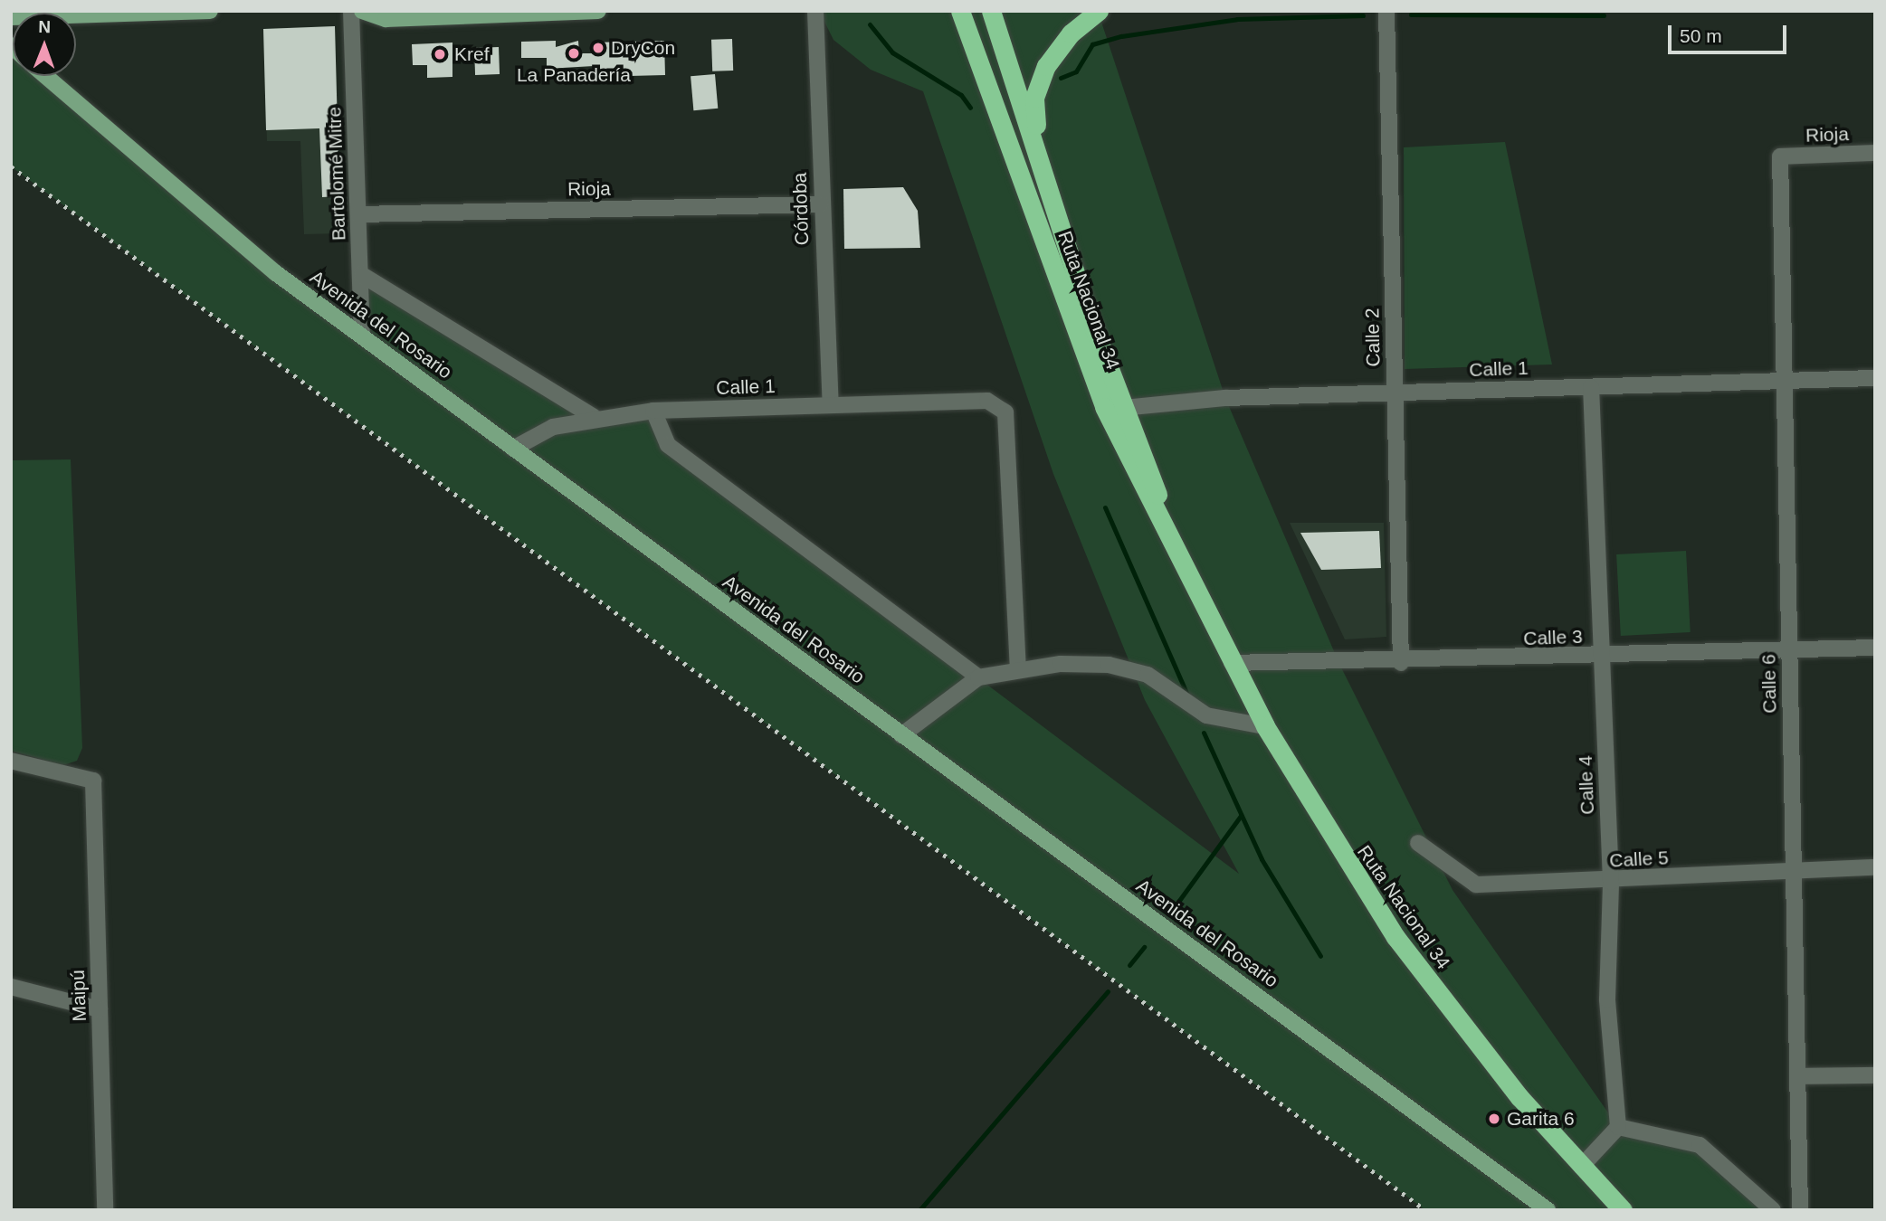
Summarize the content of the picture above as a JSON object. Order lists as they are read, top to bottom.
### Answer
{
  "streets": {
    "highway": ["Ruta Nacional 34"],
    "main road": ["Avenida del Rosario"],
    "street": [
      "Rioja",
      "Bartolomé Mitre",
      "Córdoba",
      "Calle 2",
      "Calle 1",
      "Calle 3",
      "Calle 6",
      "Calle 4",
      "Calle 5",
      "Maipú"
    ]
  },
  "crossings": [
    ["Rioja", "Bartolomé Mitre"],
    ["Rioja", "Córdoba"],
    ["Rioja", "Calle 6"],
    ["Bartolomé Mitre", "Avenida del Rosario"],
    ["Córdoba", "Calle 1"],
    ["Ruta Nacional 34", "Calle 1"],
    ["Ruta Nacional 34", "Calle 3"],
    ["Avenida del Rosario", "Calle 1"],
    ["Calle 2", "Calle 1"],
    ["Calle 2", "Calle 3"],
    ["Calle 1", "Calle 6"],
    ["Calle 1", "Calle 4"],
    ["Calle 3", "Calle 6"],
    ["Calle 3", "Calle 4"],
    ["Calle 6", "Calle 5"],
    ["Calle 4", "Calle 5"]
  ],
  "places": [
    "DryCon",
    "La Panadería",
    "Kref",
    "Garita 6"
  ],
  "scale_bar": "50 m",
  "north": "top"
}
